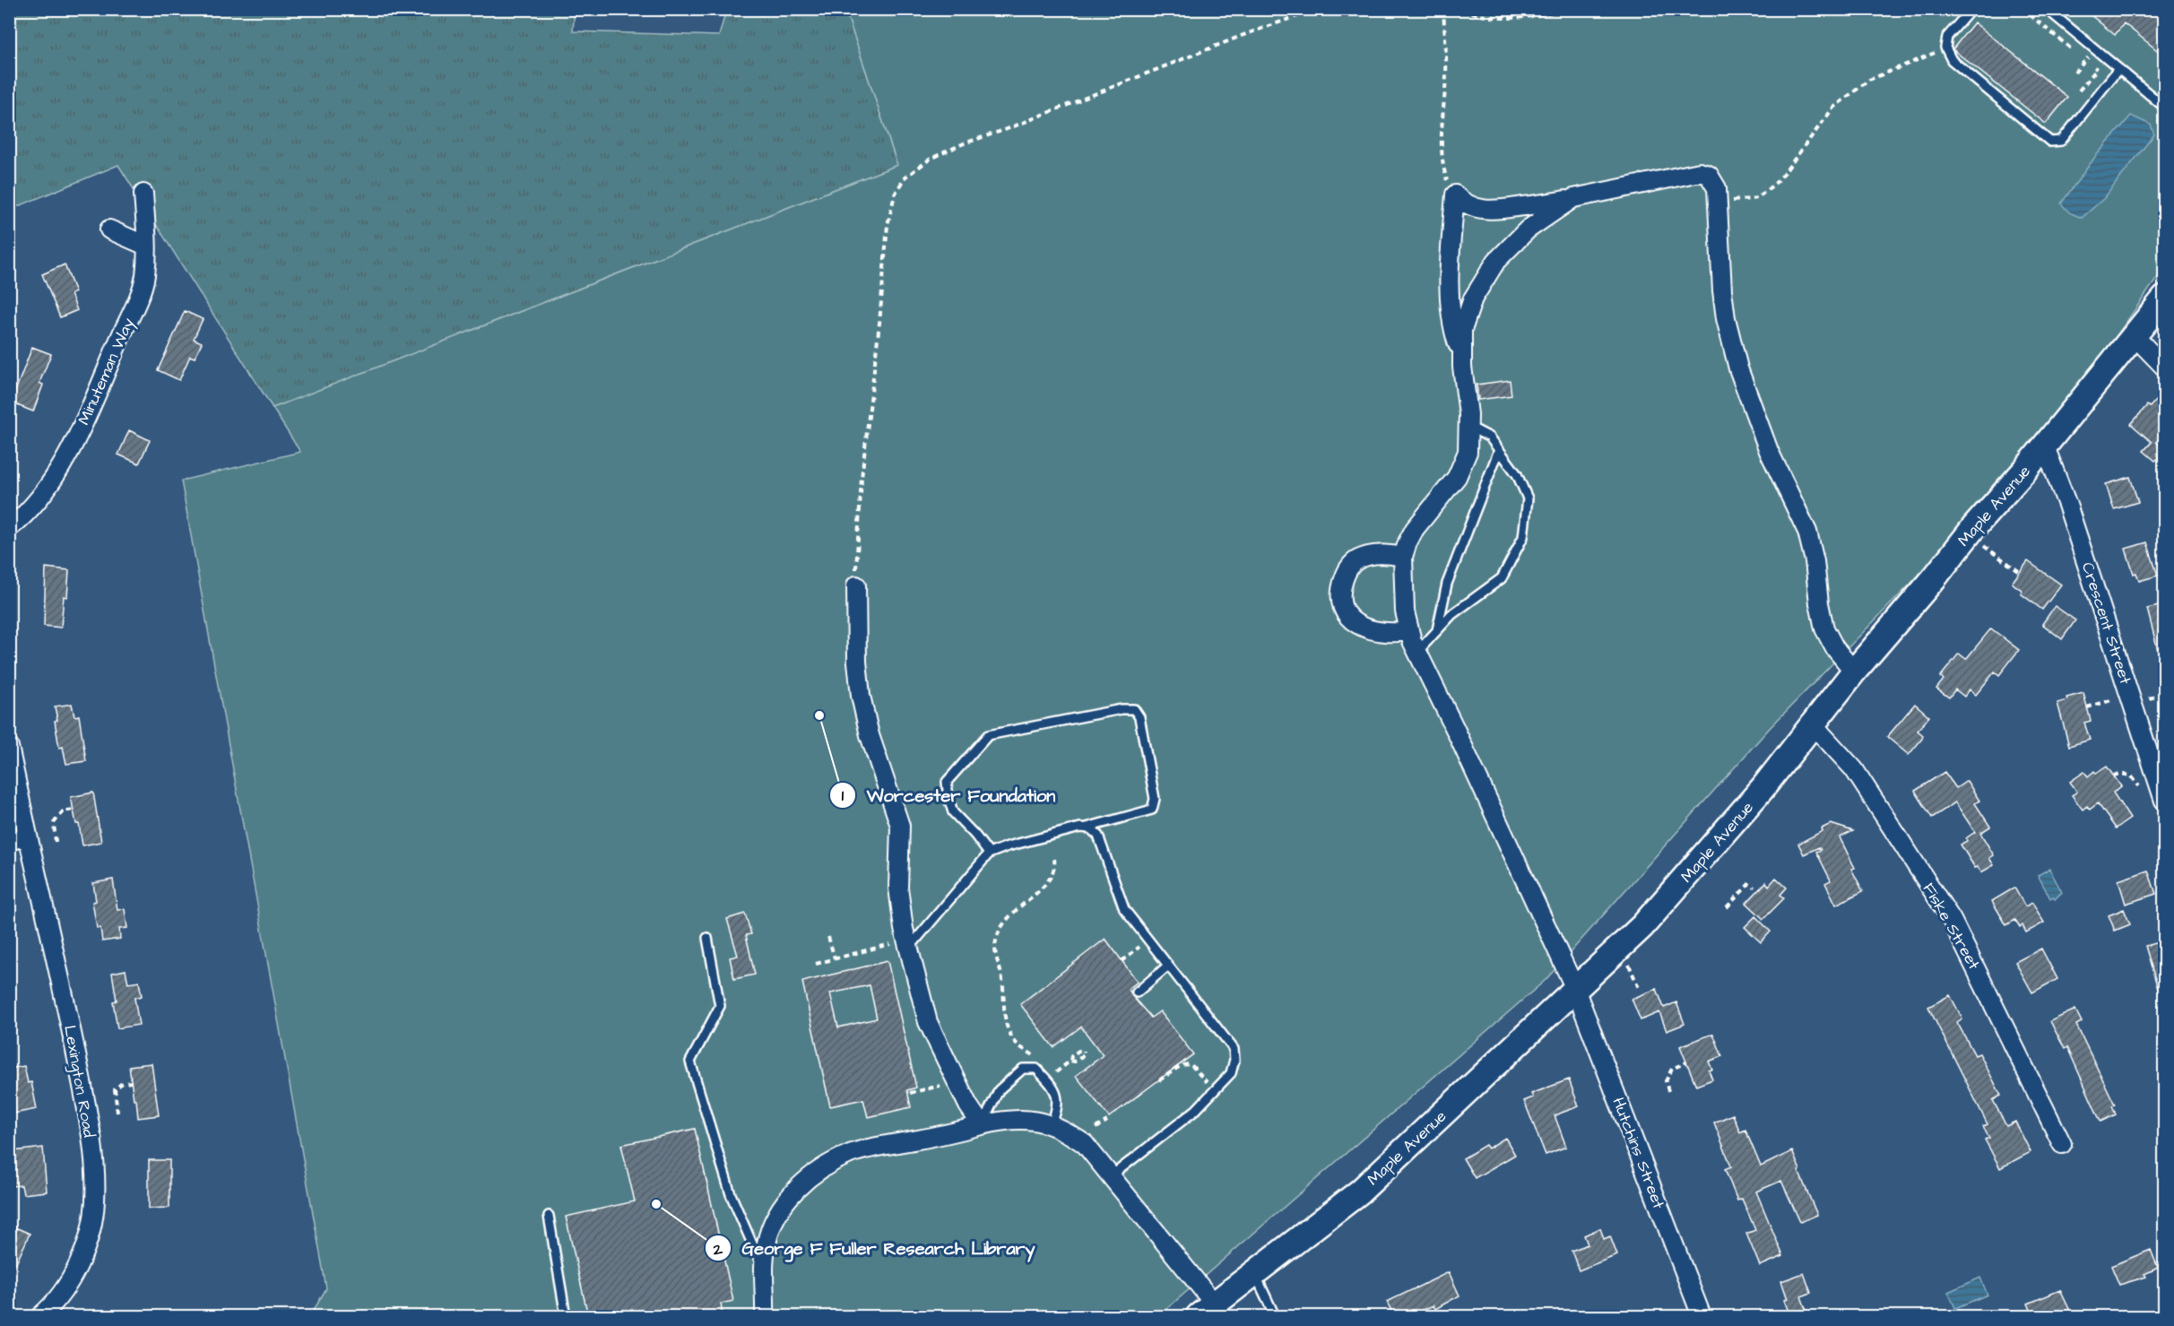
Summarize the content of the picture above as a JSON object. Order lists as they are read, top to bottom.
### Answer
{
  "streets": {
    "main road": ["Maple Avenue"],
    "street": [
      "Minuteman Way",
      "Crescent Street",
      "Fiske Street",
      "Lexington Road",
      "Hutchins Street"
    ]
  },
  "crossings": [
    ["Maple Avenue", "Crescent Street"],
    ["Maple Avenue", "Fiske Street"],
    ["Maple Avenue", "Hutchins Street"]
  ],
  "places": ["Worcester Foundation", "George F Fuller Research Library"]
}
